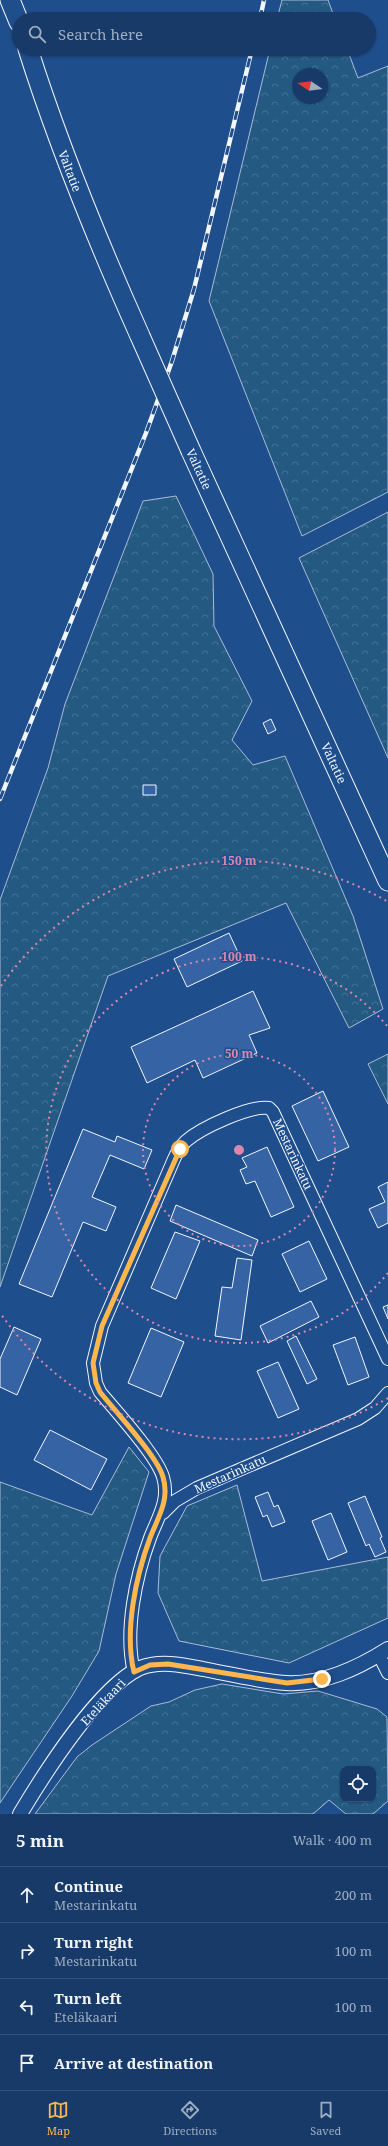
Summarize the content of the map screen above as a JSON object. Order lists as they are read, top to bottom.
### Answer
{
  "streets": {
    "highway": ["Valtatie"],
    "street": ["Mestarinkatu", "Eteläkaari"]
  },
  "crossings": [
    ["Mestarinkatu", "Eteläkaari"]
  ],
  "north": "left",
  "page": {
    "search": "Search here",
    "heading": ["5 min", "Walk · 400 m"],
    "list": [
      ["Continue", "Mestarinkatu", "200 m"],
      ["Turn right", "Mestarinkatu", "100 m"],
      ["Turn left", "Eteläkaari", "100 m"],
      "Arrive at destination"
    ],
    "nav": ["Map", "Directions", "Saved"]
  },
  "rings": ["150 m", "100 m", "50 m"]
}
